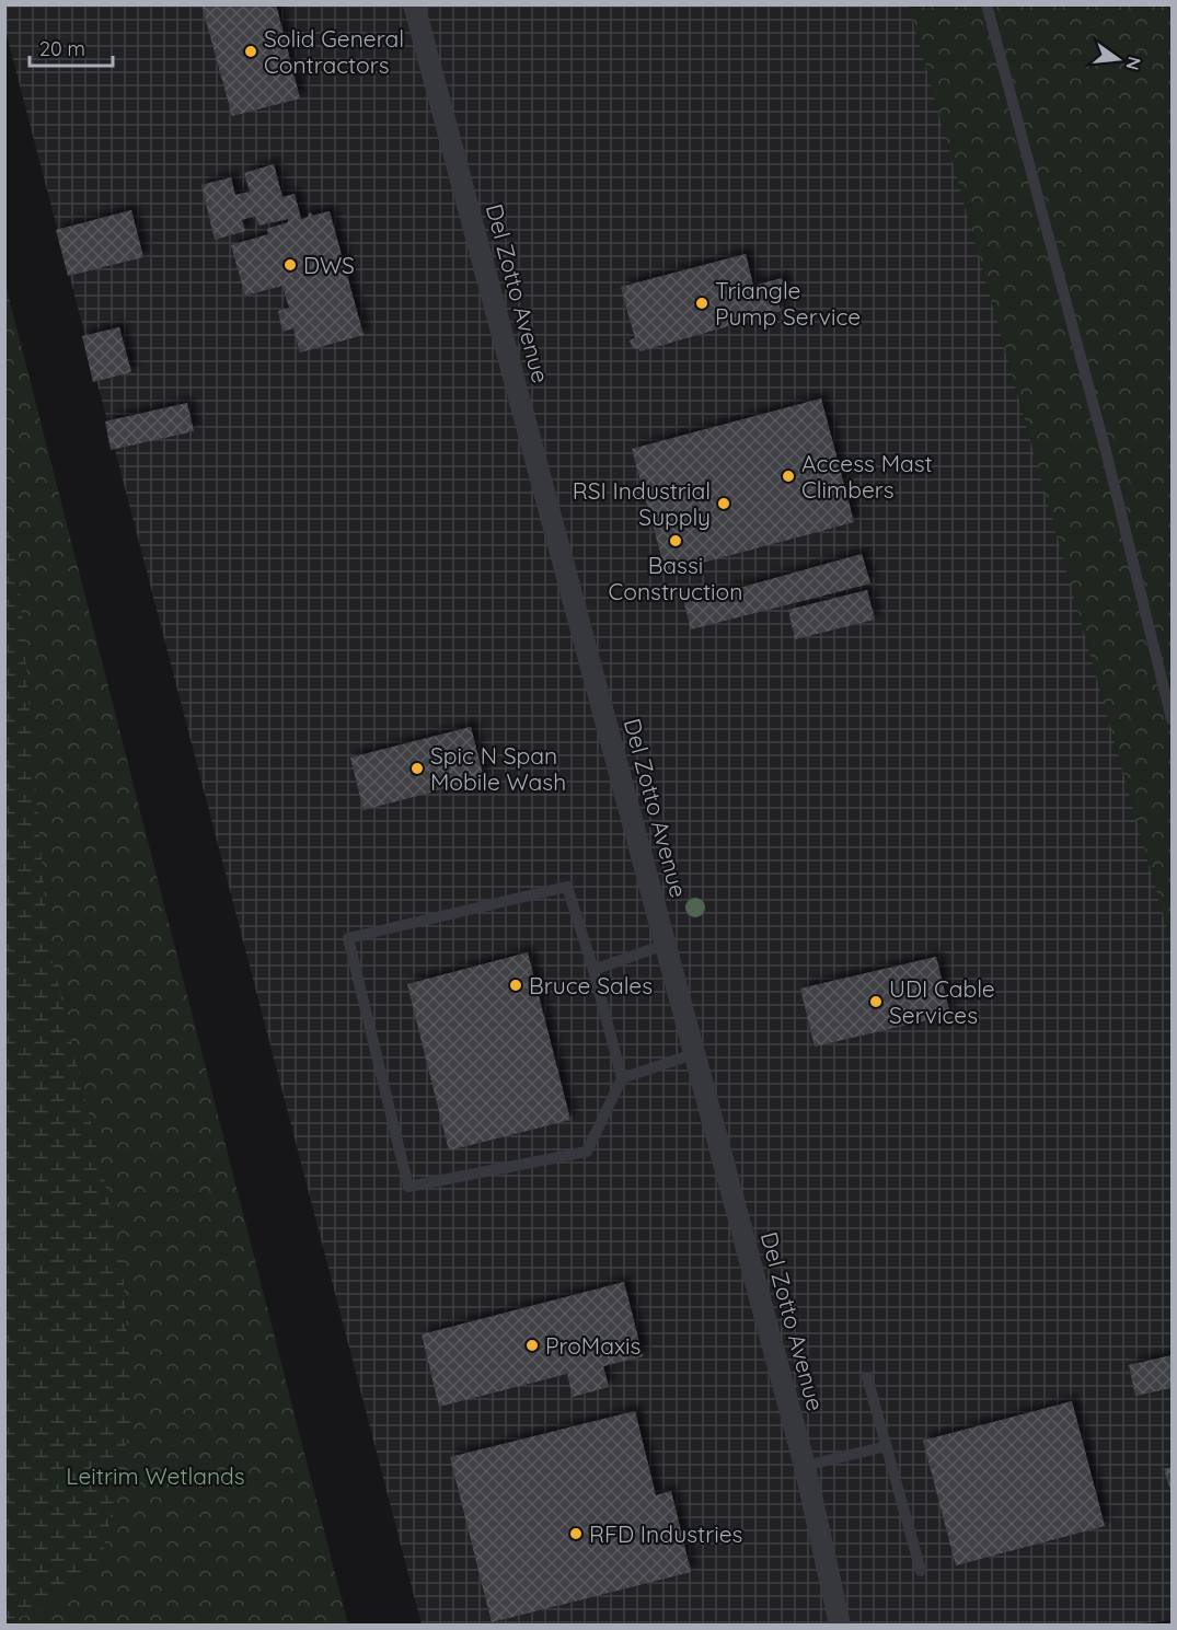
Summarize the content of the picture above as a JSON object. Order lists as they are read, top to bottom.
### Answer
{
  "streets": {
    "street": ["Del Zotto Avenue"]
  },
  "parks": ["Leitrim Wetlands"],
  "places": [
    "Solid General Contractors",
    "DWS",
    "Triangle Pump Service",
    "Access Mast Climbers",
    "RSI Industrial Supply",
    "Bassi Construction",
    "Spic N Span Mobile Wash",
    "Bruce Sales",
    "UDI Cable Services",
    "ProMaxis",
    "RFD Industries"
  ],
  "scale_bar": "20 m",
  "north": "right"
}
